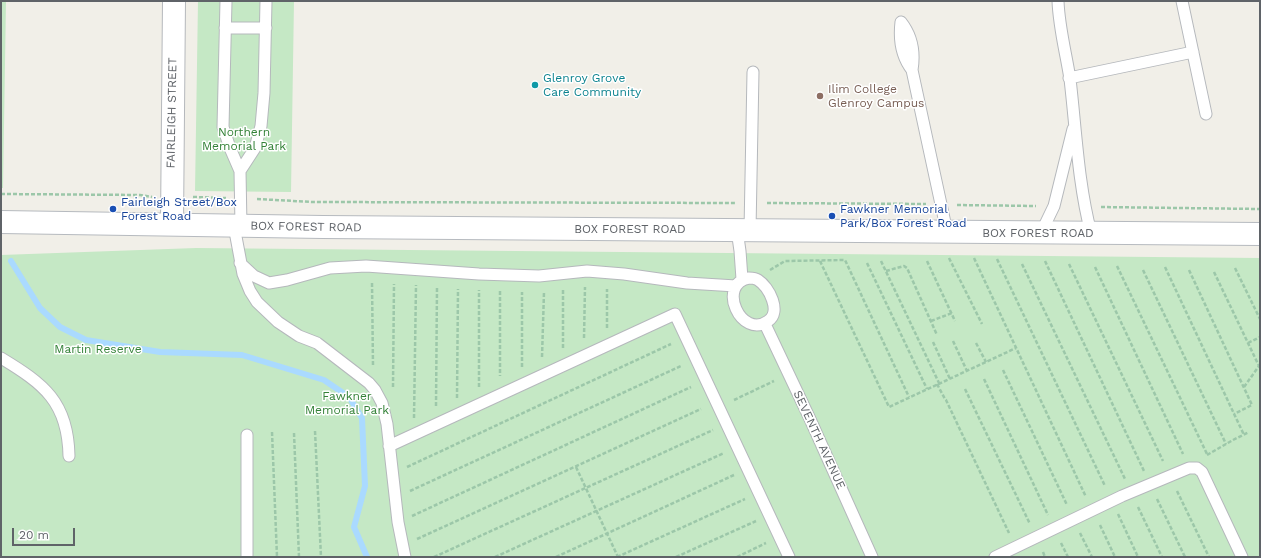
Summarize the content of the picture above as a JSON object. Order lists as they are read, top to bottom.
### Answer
{
  "streets": {
    "street": ["FAIRLEIGH STREET", "BOX FOREST ROAD"],
    "lane": ["SEVENTH AVENUE"]
  },
  "crossings": [
    ["FAIRLEIGH STREET", "BOX FOREST ROAD"]
  ],
  "parks": ["Northern Memorial Park", "Martin Reserve", "Fawkner Memorial Park"],
  "places": [
    "Glenroy Grove Care Community",
    "Ilim College Glenroy Campus",
    "Fairleigh Street/Box Forest Road",
    "Fawkner Memorial Park/Box Forest Road"
  ],
  "scale_bar": "20 m"
}
